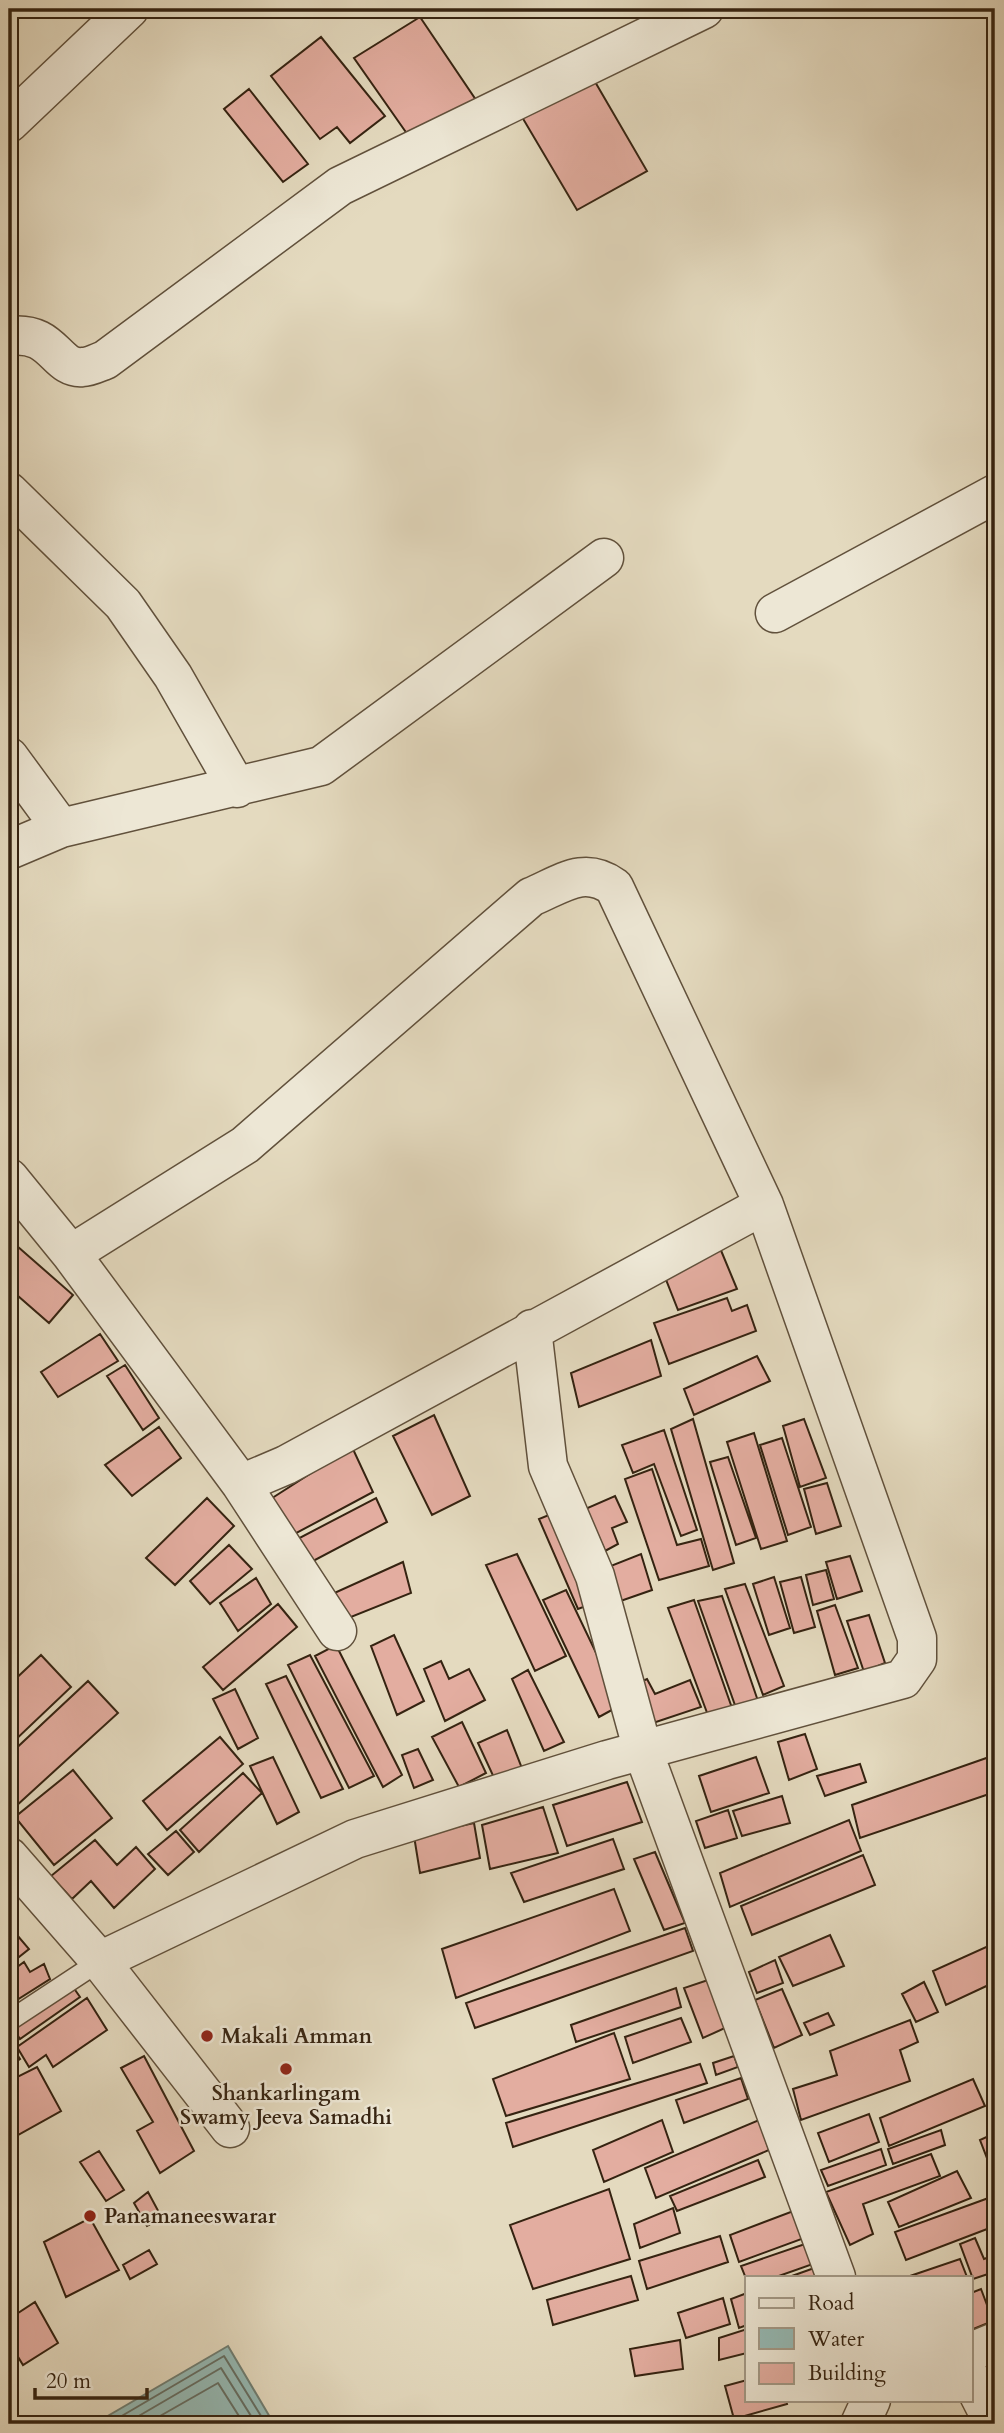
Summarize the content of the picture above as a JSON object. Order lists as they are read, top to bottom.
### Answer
{
  "places": ["Makali Amman", "Shankarlingam Swamy Jeeva Samadhi", "Panamaneeswarar"],
  "legend": ["Road", "Water", "Building"],
  "scale_bar": "20 m"
}
